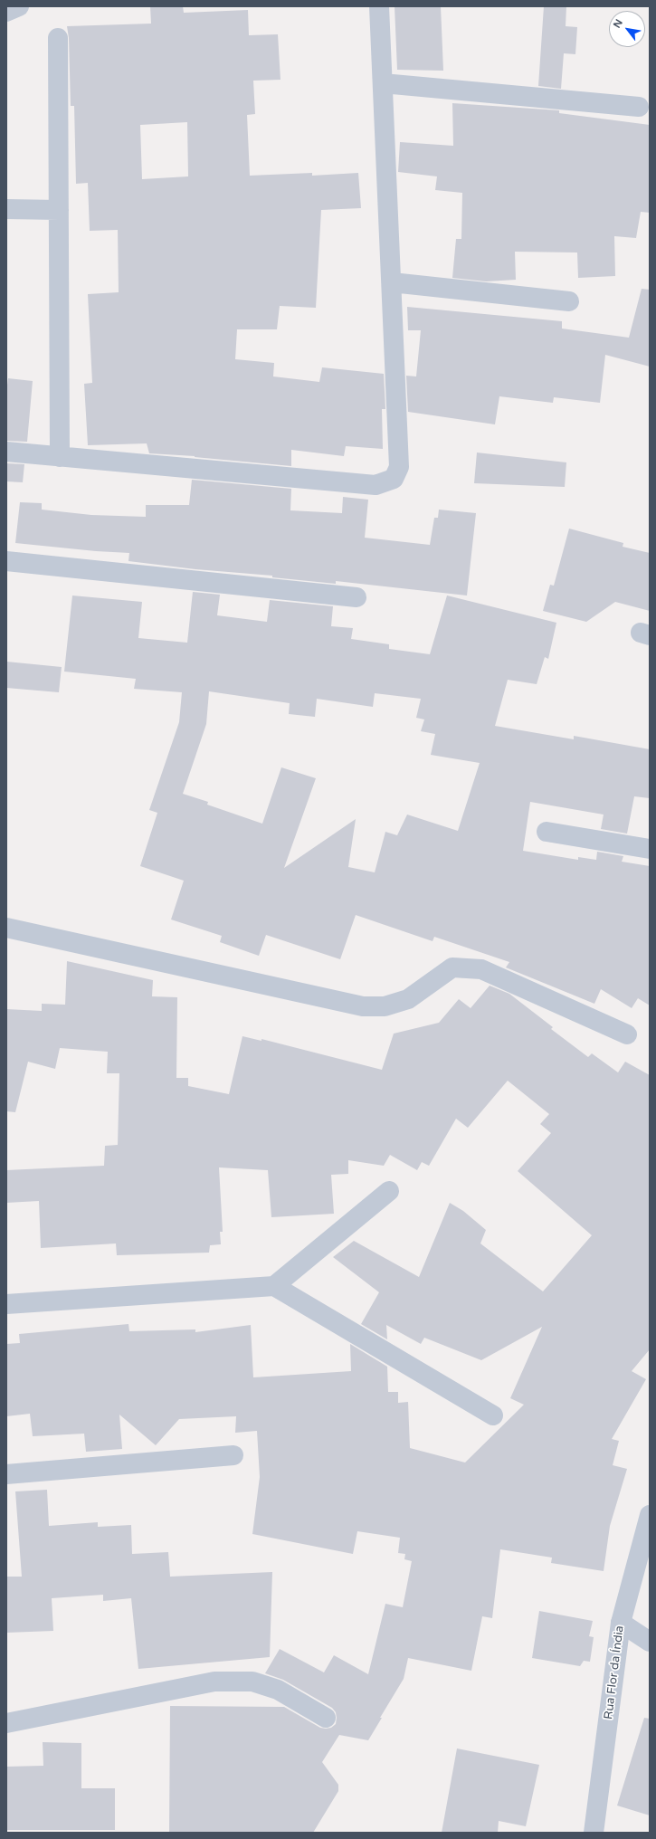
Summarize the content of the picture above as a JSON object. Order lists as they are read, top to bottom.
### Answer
{
  "streets": {
    "street": ["Rua Flor da Índia"]
  },
  "north": "top left"
}
